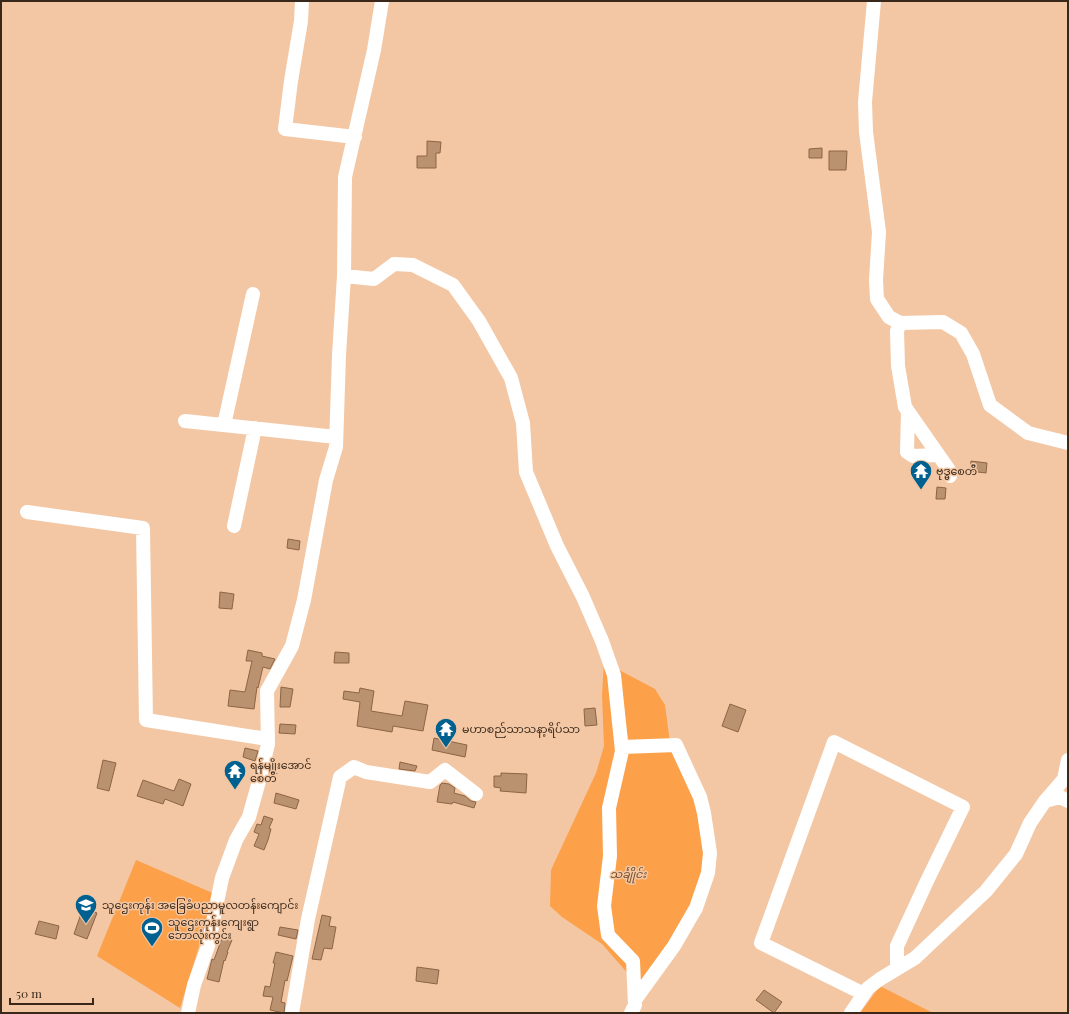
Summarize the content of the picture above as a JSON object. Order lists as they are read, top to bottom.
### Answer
{
  "parks": ["သင်္ချိုင်း"],
  "places": {
    "temple": ["ဗုဒ္ဓစေတီ", "မဟာစည်သာသနာ့ရိပ်သာ", "ရန်မျိုးအောင် စေတီ"],
    "school or university": ["သူဌေးကုန်း အခြေခံပညာမူလတန်းကျောင်း"],
    "sports": ["သူဌေးကုန်းကျေးရွာ ဘောလုံးကွင်း"]
  },
  "scale_bar": "50 m"
}
